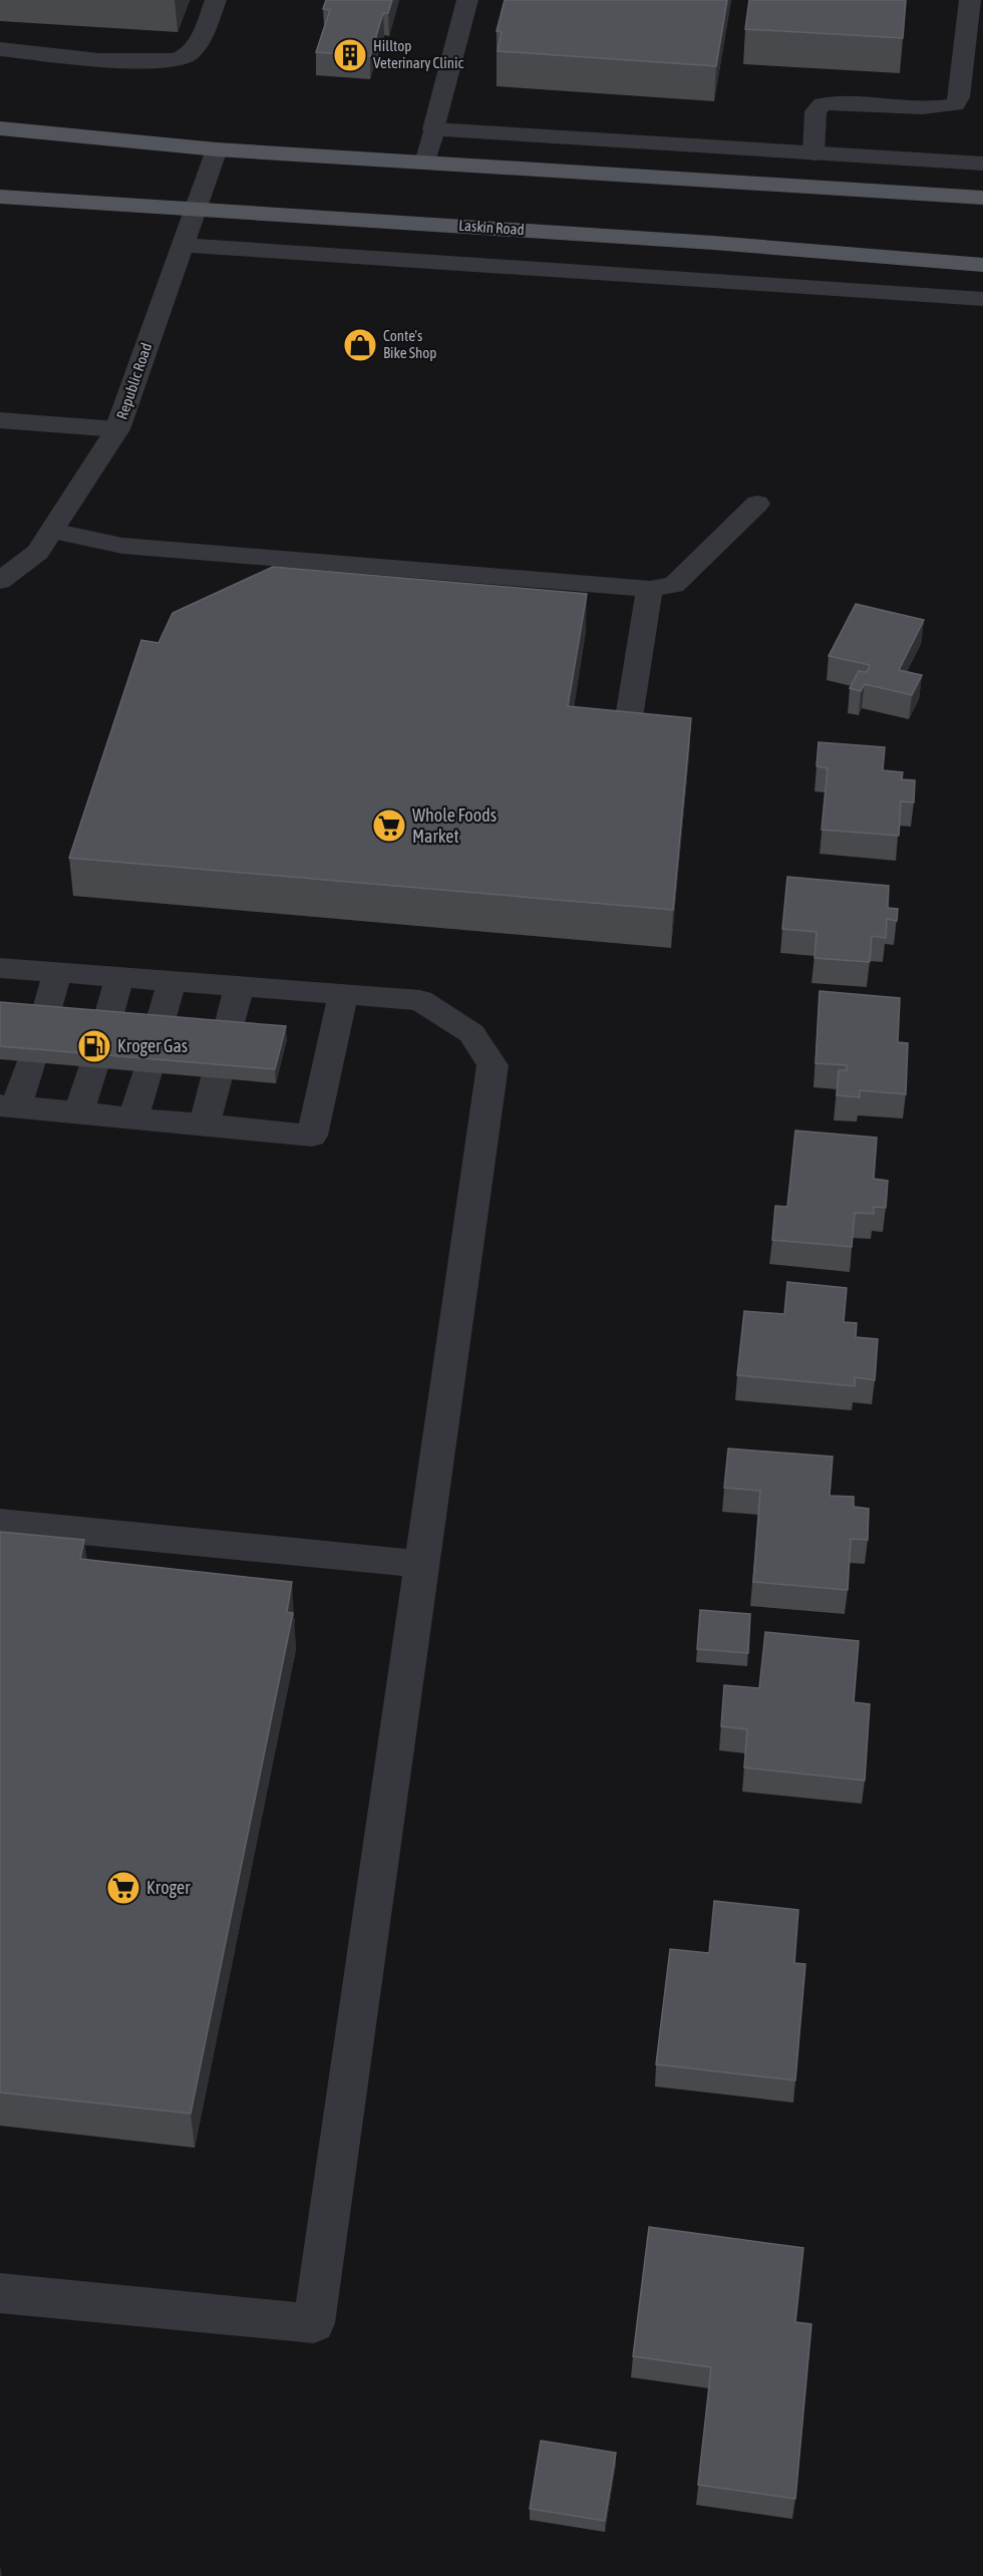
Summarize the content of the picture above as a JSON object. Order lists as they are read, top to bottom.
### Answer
{
  "streets": {
    "main road": ["Laskin Road"],
    "street": ["Republic Road"]
  },
  "crossings": [
    ["Laskin Road", "Republic Road"]
  ],
  "places": {
    "building": ["Hilltop Veterinary Clinic"],
    "shop": ["Conte's Bike Shop"],
    "supermarket": ["Whole Foods Market", "Kroger"],
    "fuel station": ["Kroger Gas"]
  }
}
